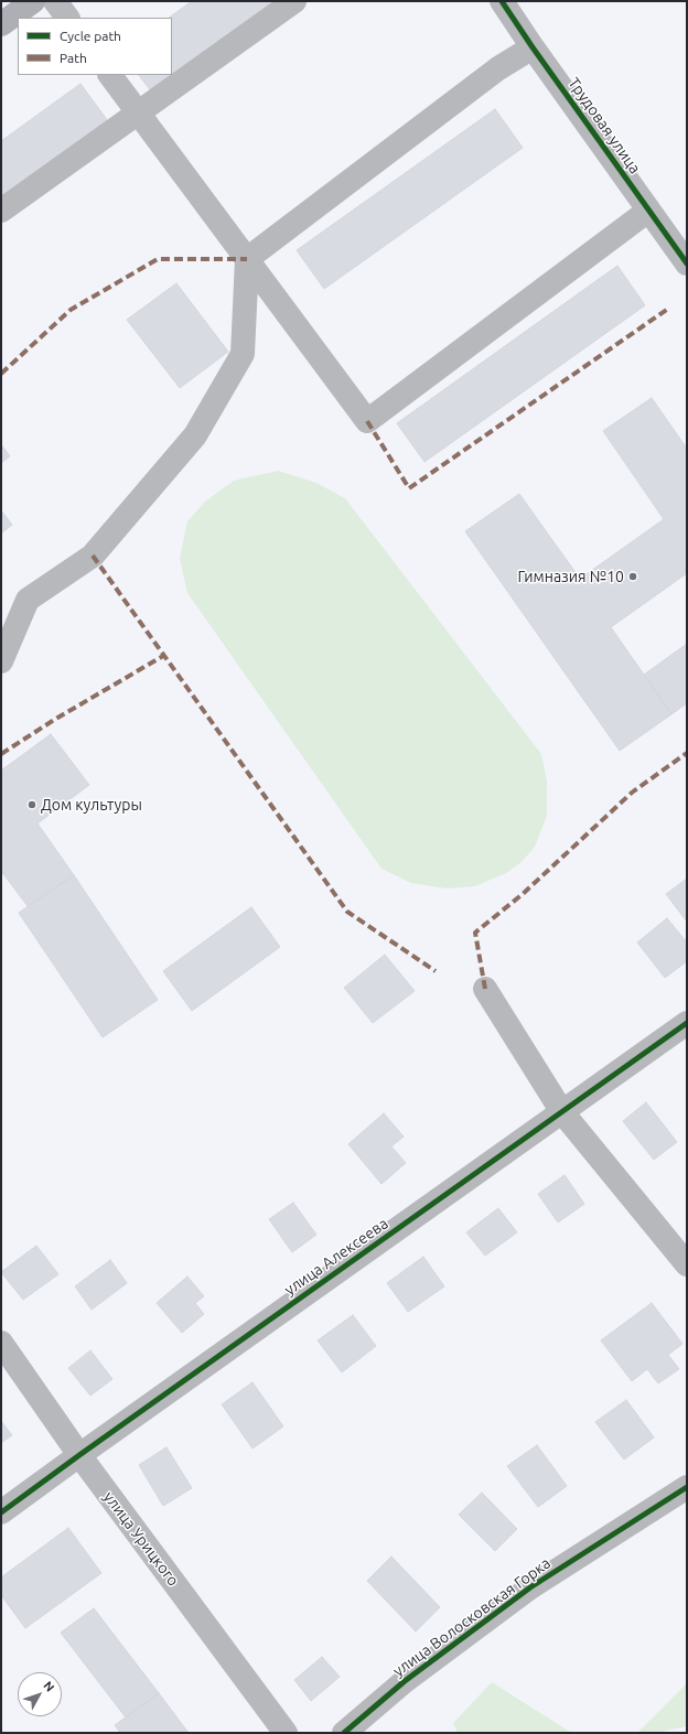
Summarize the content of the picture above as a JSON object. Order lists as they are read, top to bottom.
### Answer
{
  "streets": {
    "street": [
      "Трудовая улица",
      "улица Алексеева",
      "улица Урицкого",
      "улица Волосковская Горка"
    ]
  },
  "crossings": [
    ["улица Алексеева", "улица Урицкого"]
  ],
  "places": ["Гимназия №10", "Дом культуры"],
  "legend": ["Cycle path", "Path"],
  "north": "top right"
}
